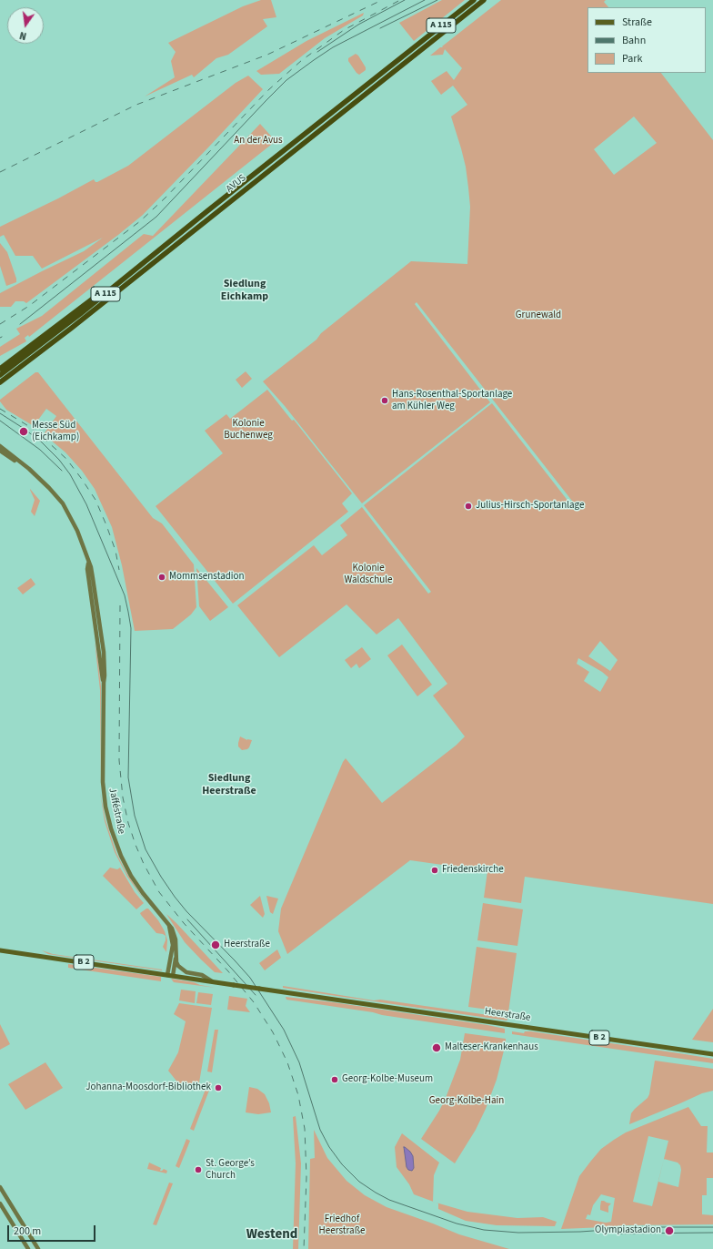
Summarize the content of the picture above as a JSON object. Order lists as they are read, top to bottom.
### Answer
{
  "streets": {
    "highway": ["A 115", "AVUS"],
    "main road": ["Jafféstraße", "B 2", "Heerstraße"]
  },
  "crossings": [
    ["Jafféstraße", "Heerstraße"]
  ],
  "districts": ["Siedlung Eichkamp", "Siedlung Heerstraße", "Westend"],
  "parks": [
    "An der Avus",
    "Grunewald",
    "Kolonie Buchenweg",
    "Kolonie Waldschule",
    "Georg-Kolbe-Hain",
    "Friedhof Heerstraße"
  ],
  "places": [
    "Hans-Rosenthal-Sportanlage am Kühler Weg",
    "Messe Süd (Eichkamp)",
    "Julius-Hirsch-Sportanlage",
    "Mommsenstadion",
    "Friedenskirche",
    "Heerstraße",
    "Malteser-Krankenhaus",
    "Georg-Kolbe-Museum",
    "Johanna-Moosdorf-Bibliothek",
    "St. George’s Church",
    "Olympiastadion"
  ],
  "legend": ["Straße", "Bahn", "Park"],
  "scale_bar": "200 m",
  "north": "bottom"
}
